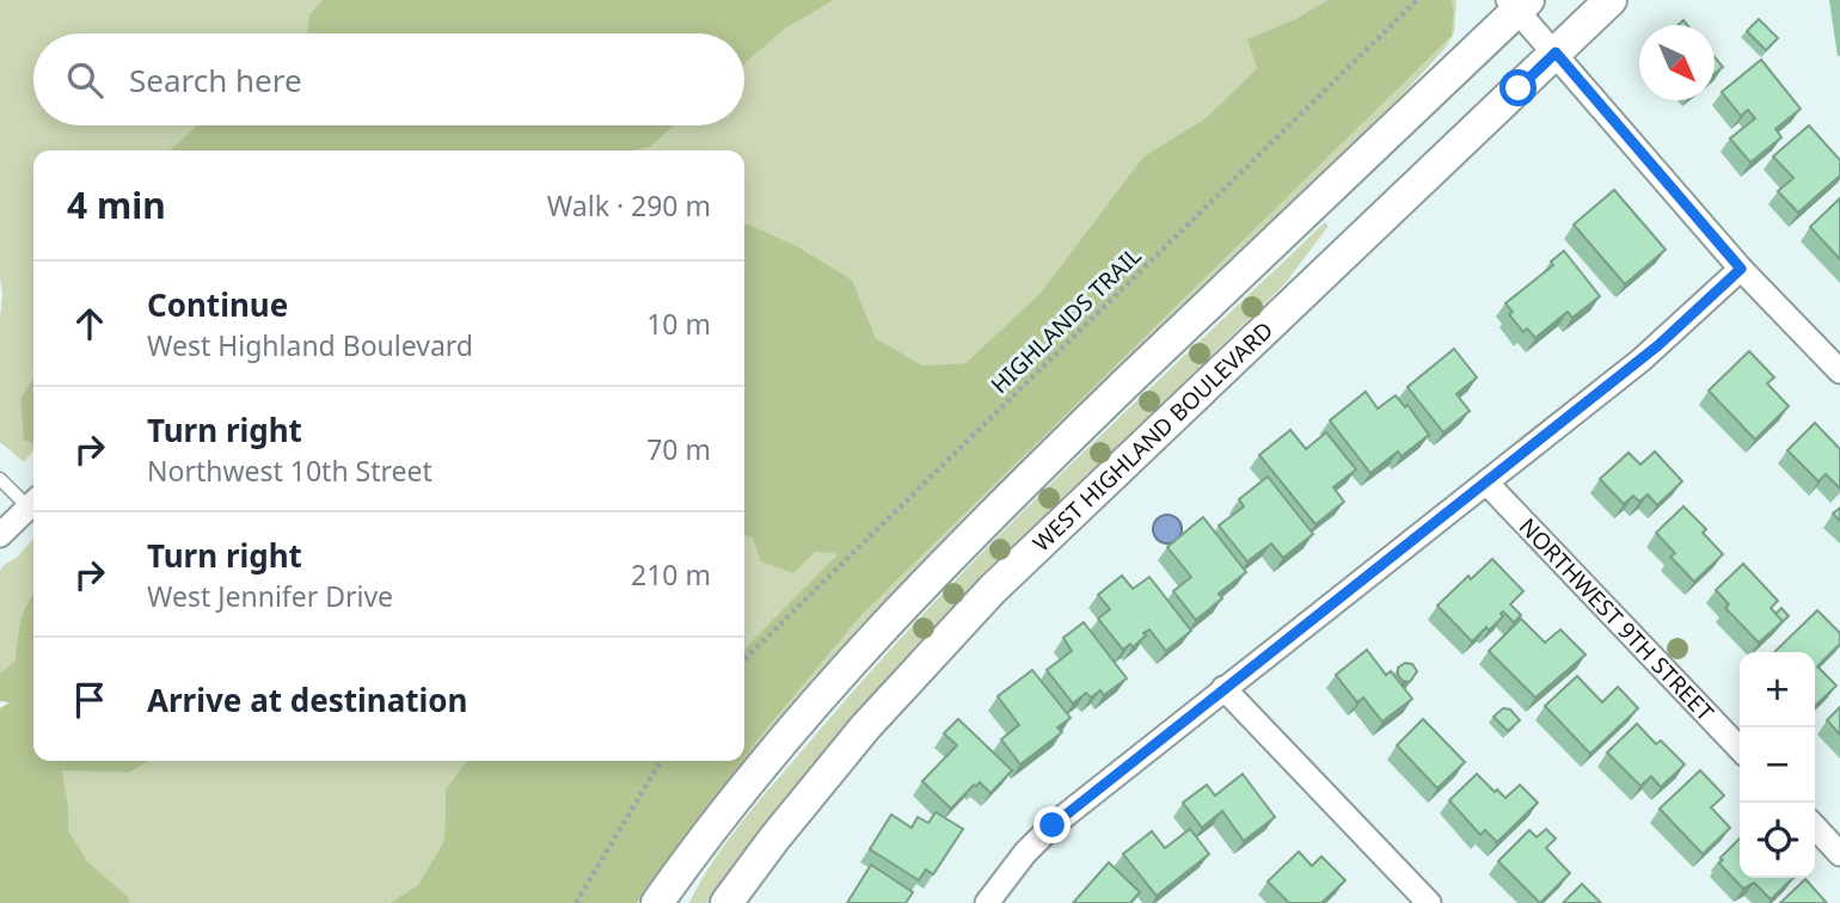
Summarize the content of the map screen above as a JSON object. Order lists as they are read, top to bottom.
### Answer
{
  "streets": {
    "main road": ["WEST HIGHLAND BOULEVARD"],
    "street": ["NORTHWEST 9TH STREET"],
    "path": ["HIGHLANDS TRAIL"]
  },
  "north": "bottom right",
  "page": {
    "search": "Search here",
    "heading": ["4 min", "Walk · 290 m"],
    "list": [
      ["Continue", "West Highland Boulevard", "10 m"],
      ["Turn right", "Northwest 10th Street", "70 m"],
      ["Turn right", "West Jennifer Drive", "210 m"],
      "Arrive at destination"
    ],
    "map_buttons": ["+", "−"]
  }
}
